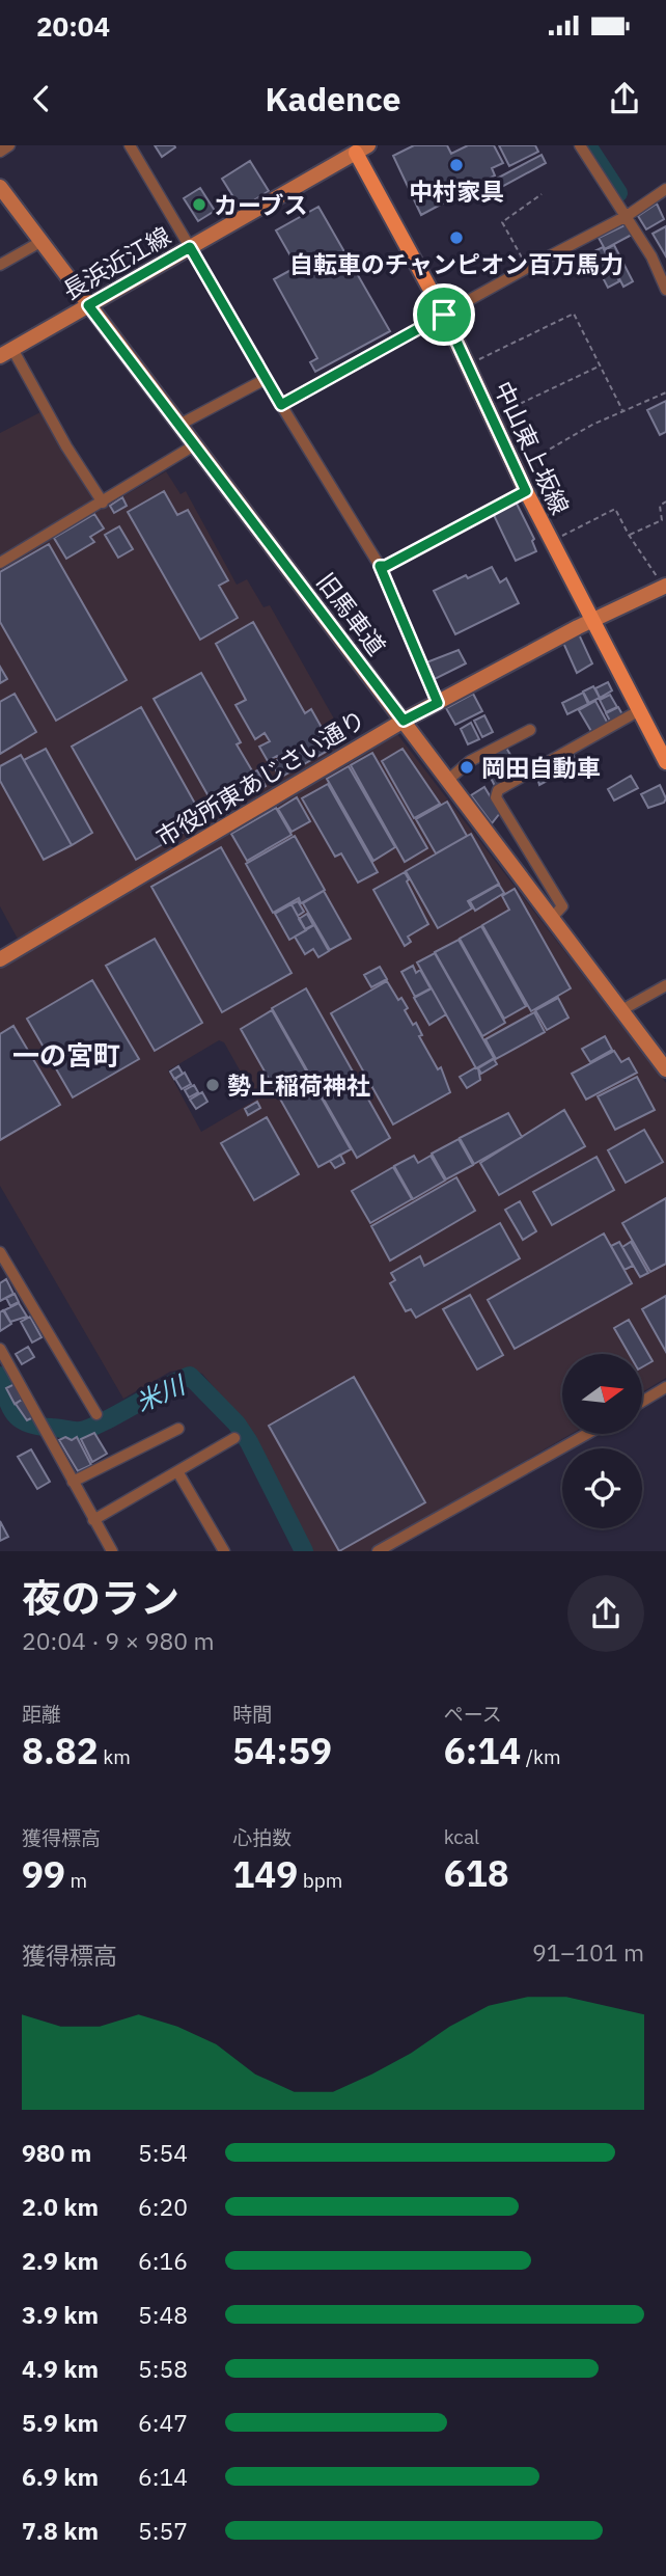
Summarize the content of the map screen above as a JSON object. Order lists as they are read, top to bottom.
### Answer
{
  "streets": {
    "main road": ["中山東上坂線"],
    "street": ["長浜近江線", "旧馬車道", "市役所東あじさい通り"]
  },
  "crossings": [
    ["長浜近江線", "中山東上坂線"],
    ["長浜近江線", "旧馬車道"],
    ["中山東上坂線", "市役所東あじさい通り"],
    ["旧馬車道", "市役所東あじさい通り"]
  ],
  "districts": ["一の宮町"],
  "water": ["米川"],
  "places": [
    "中村家具",
    "カーブス",
    "自転車のチャンピオン百万馬力",
    "岡田自動車",
    "勢上稲荷神社"
  ],
  "north": "right",
  "page": {
    "status": "20:04",
    "header": "Kadence",
    "heading": ["夜のラン", "20:04 · 9 × 980 m"],
    "stats": [
      ["距離", "8.82 km"],
      ["時間", "54:59"],
      ["ペース", "6:14 /km"],
      ["獲得標高", "99 m"],
      ["心拍数", "149 bpm"],
      ["kcal", "618"]
    ],
    "chart": ["獲得標高", "91–101 m"],
    "list": [
      {
        "name": "980 m",
        "note": "5:54"
      },
      {
        "name": "2.0 km",
        "note": "6:20"
      },
      {
        "name": "2.9 km",
        "note": "6:16"
      },
      {
        "name": "3.9 km",
        "note": "5:48"
      },
      {
        "name": "4.9 km",
        "note": "5:58"
      },
      {
        "name": "5.9 km",
        "note": "6:47"
      },
      {
        "name": "6.9 km",
        "note": "6:14"
      },
      {
        "name": "7.8 km",
        "note": "5:57"
      }
    ]
  }
}
